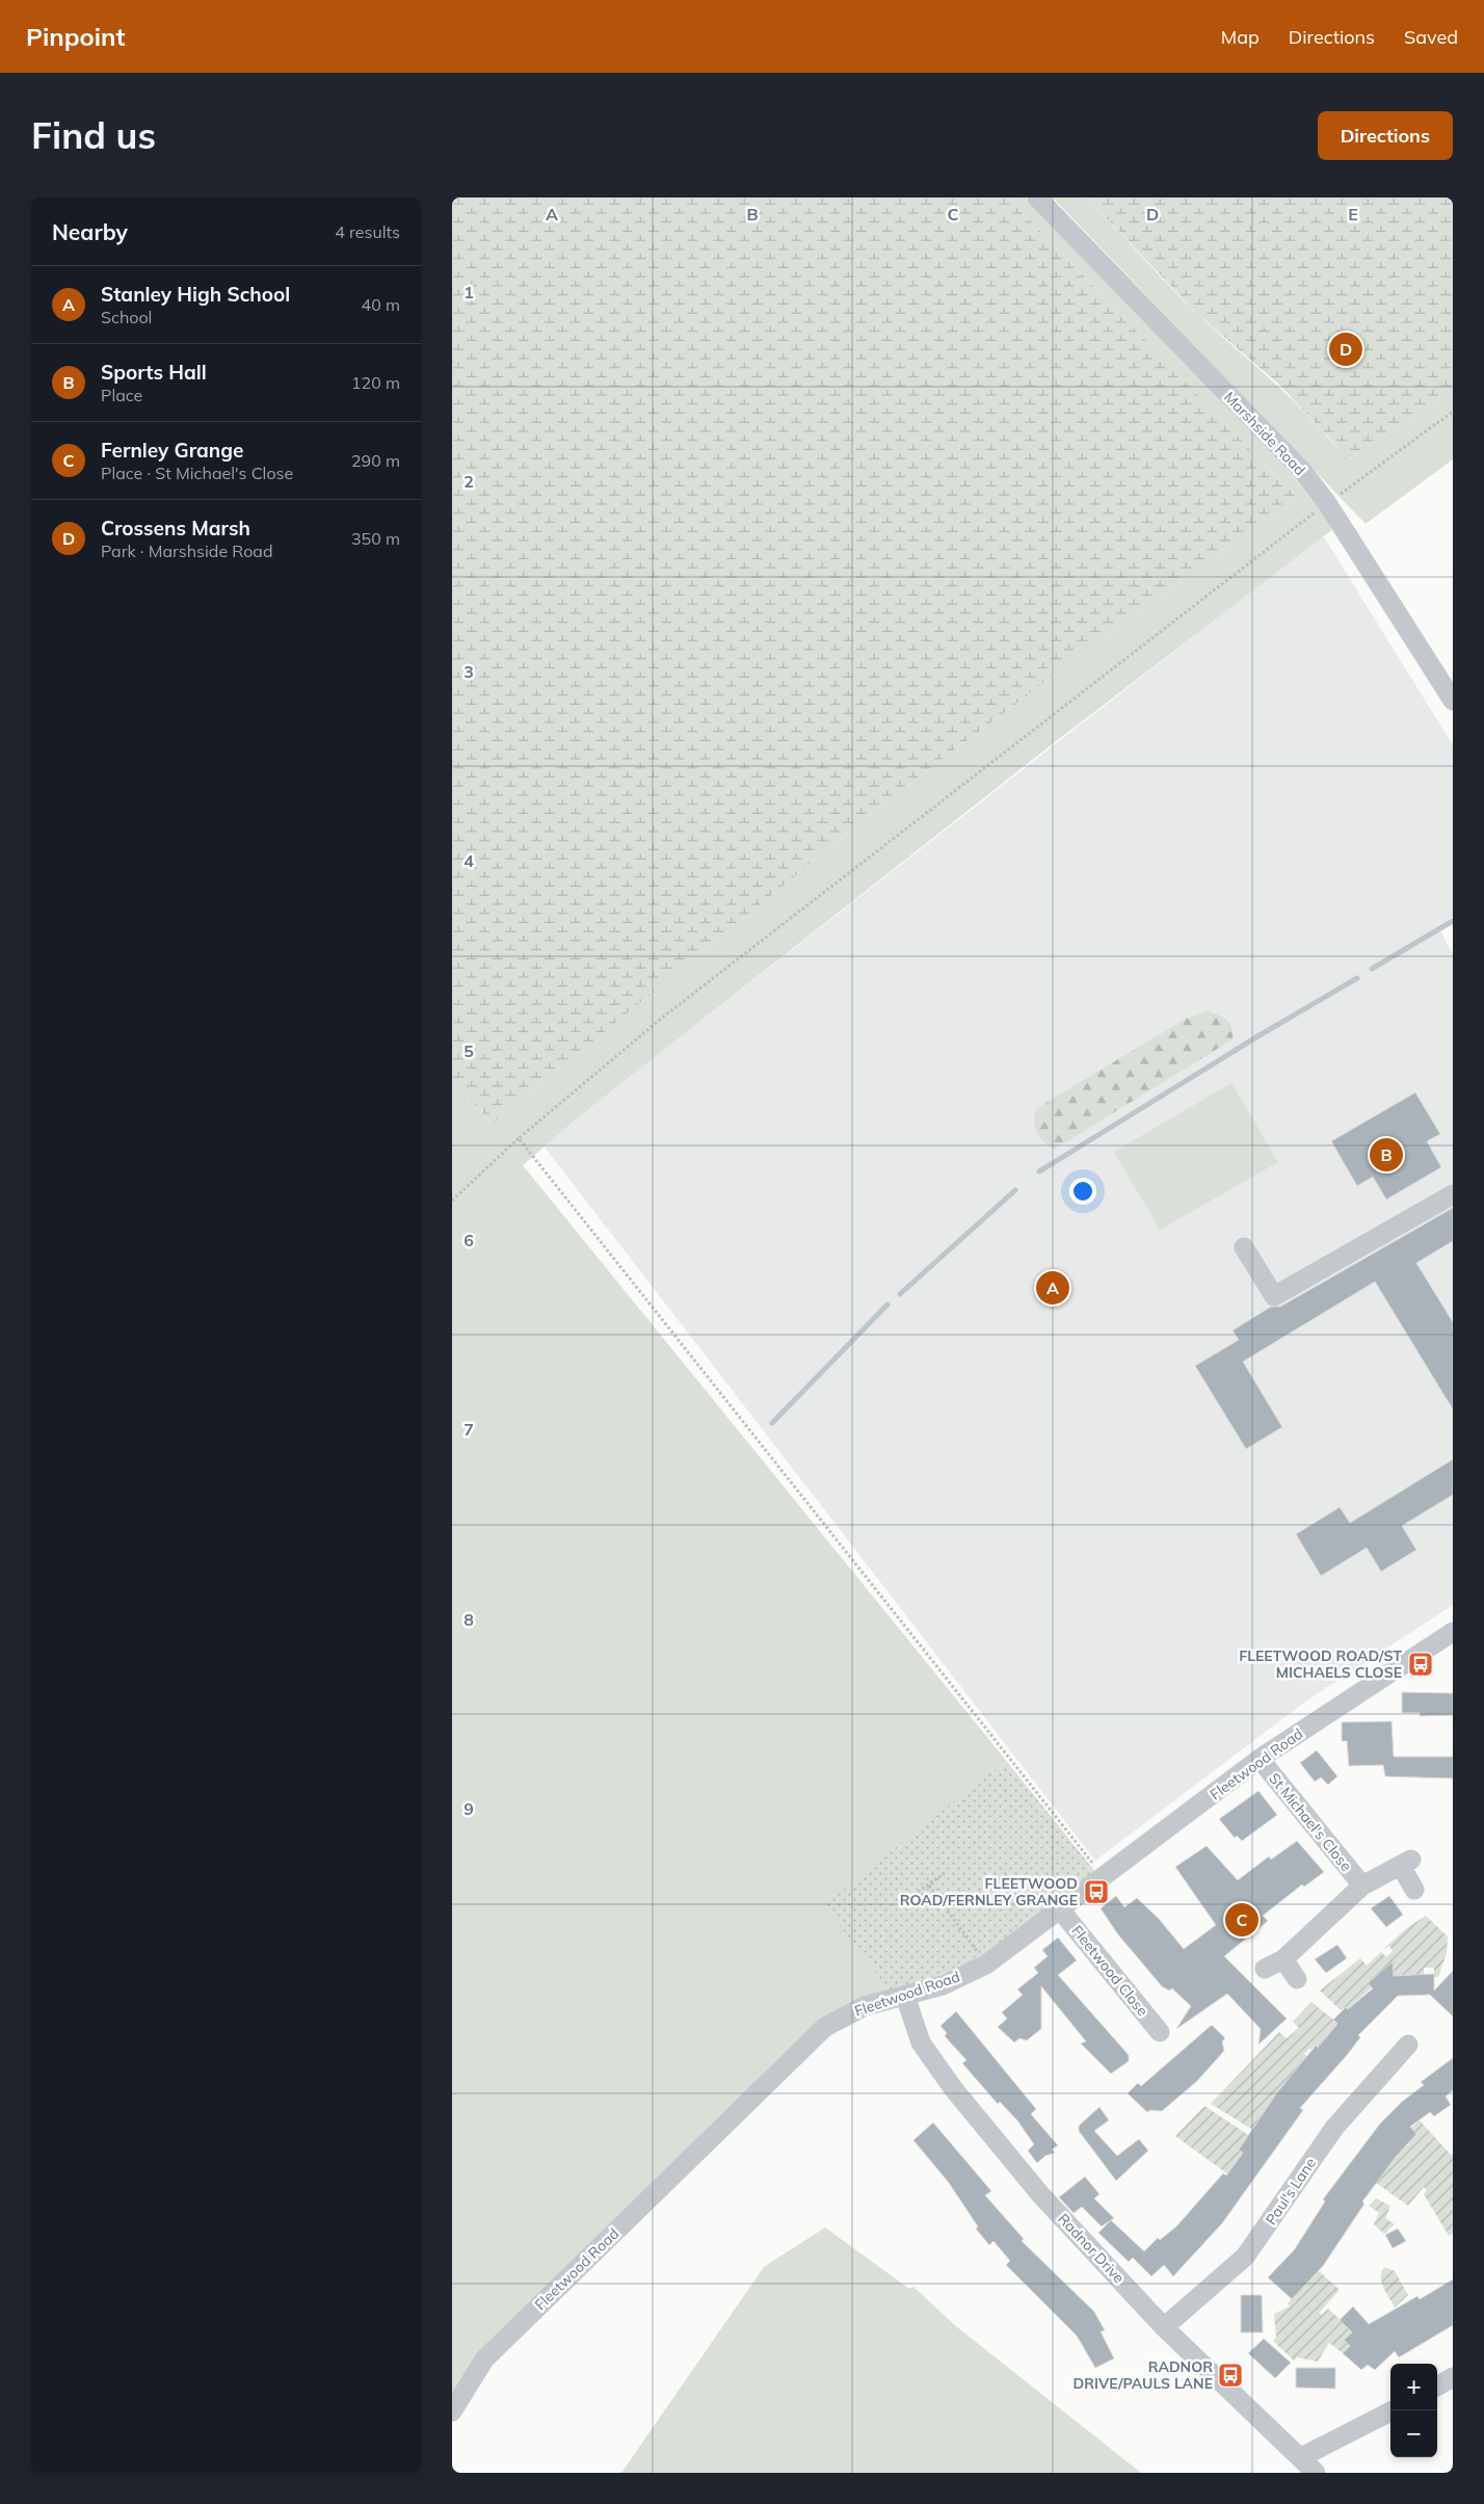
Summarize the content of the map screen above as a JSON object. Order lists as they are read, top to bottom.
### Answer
{
  "streets": {
    "street": [
      "Marshside Road",
      "Fleetwood Road",
      "St Michael's Close",
      "Fleetwood Close",
      "Paul's Lane",
      "Radnor Drive"
    ]
  },
  "crossings": [
    ["Fleetwood Road", "St Michael's Close"],
    ["Fleetwood Road", "Fleetwood Close"],
    ["Fleetwood Road", "Radnor Drive"],
    ["Paul's Lane", "Radnor Drive"]
  ],
  "places": {
    "bus stop": ["FLEETWOOD ROAD/ST MICHAELS CLOSE", "FLEETWOOD ROAD/FERNLEY GRANGE", "RADNOR DRIVE/PAULS LANE"]
  },
  "page": {
    "header": "Pinpoint",
    "nav": ["Map", "Directions", "Saved"],
    "buttons": "Directions",
    "title": "Find us",
    "heading": ["Nearby", "4 results"],
    "list": [
      {
        "mark": "A",
        "name": "Stanley High School",
        "note": "School",
        "value": "40 m"
      },
      {
        "mark": "B",
        "name": "Sports Hall",
        "note": "Place",
        "value": "120 m"
      },
      {
        "mark": "C",
        "name": "Fernley Grange",
        "note": "Place · St Michael's Close",
        "value": "290 m"
      },
      {
        "mark": "D",
        "name": "Crossens Marsh",
        "note": "Park · Marshside Road",
        "value": "350 m"
      }
    ],
    "pins": [
      "D",
      "B",
      "A",
      "C"
    ],
    "map_buttons": ["+", "−"]
  },
  "grid": {
    "columns": [
      "A",
      "B",
      "C",
      "D",
      "E"
    ],
    "rows": [
      "1",
      "2",
      "3",
      "4",
      "5",
      "6",
      "7",
      "8",
      "9"
    ]
  }
}
